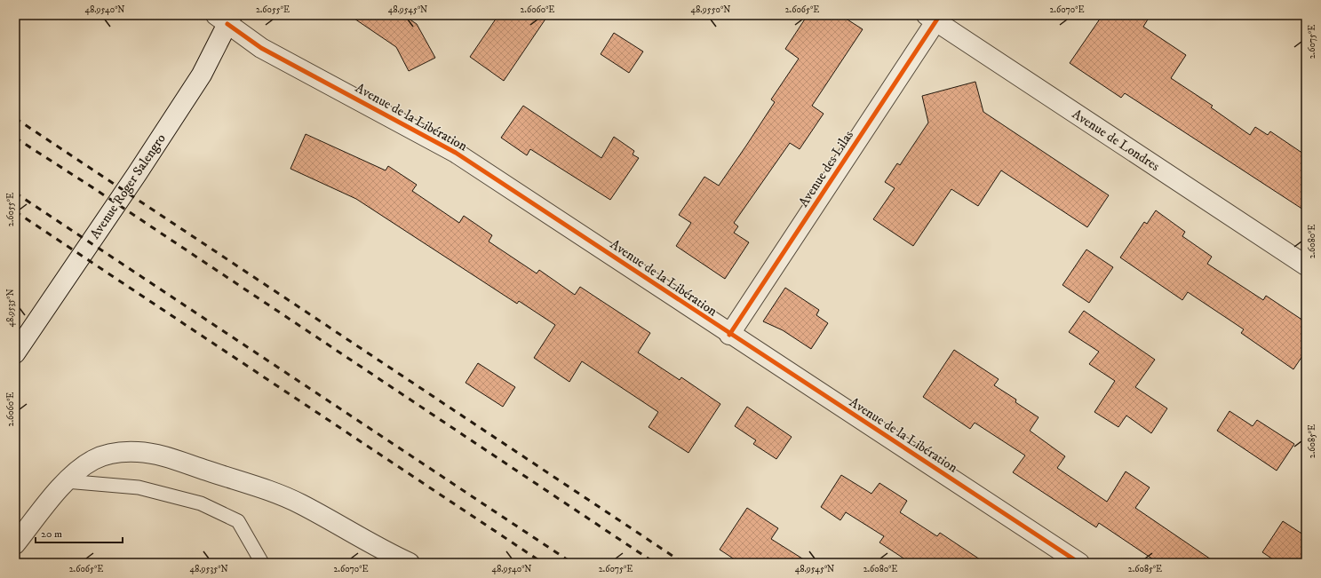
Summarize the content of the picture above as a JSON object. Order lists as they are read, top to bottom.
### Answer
{
  "streets": {
    "street": [
      "Avenue de la Libération",
      "Avenue de Londres",
      "Avenue des Lilas",
      "Avenue Roger Salengro"
    ]
  },
  "crossings": [
    ["Avenue de la Libération", "Avenue des Lilas"],
    ["Avenue de la Libération", "Avenue Roger Salengro"],
    ["Avenue de Londres", "Avenue des Lilas"]
  ],
  "scale_bar": "20 m",
  "coordinates": [
    "48.9540°N",
    "2.6055°E",
    "48.9545°N",
    "2.6060°E",
    "48.9550°N",
    "2.6065°E",
    "2.6070°E",
    "2.6075°E",
    "2.6080°E",
    "48.9535°N",
    "2.6085°E"
  ]
}
